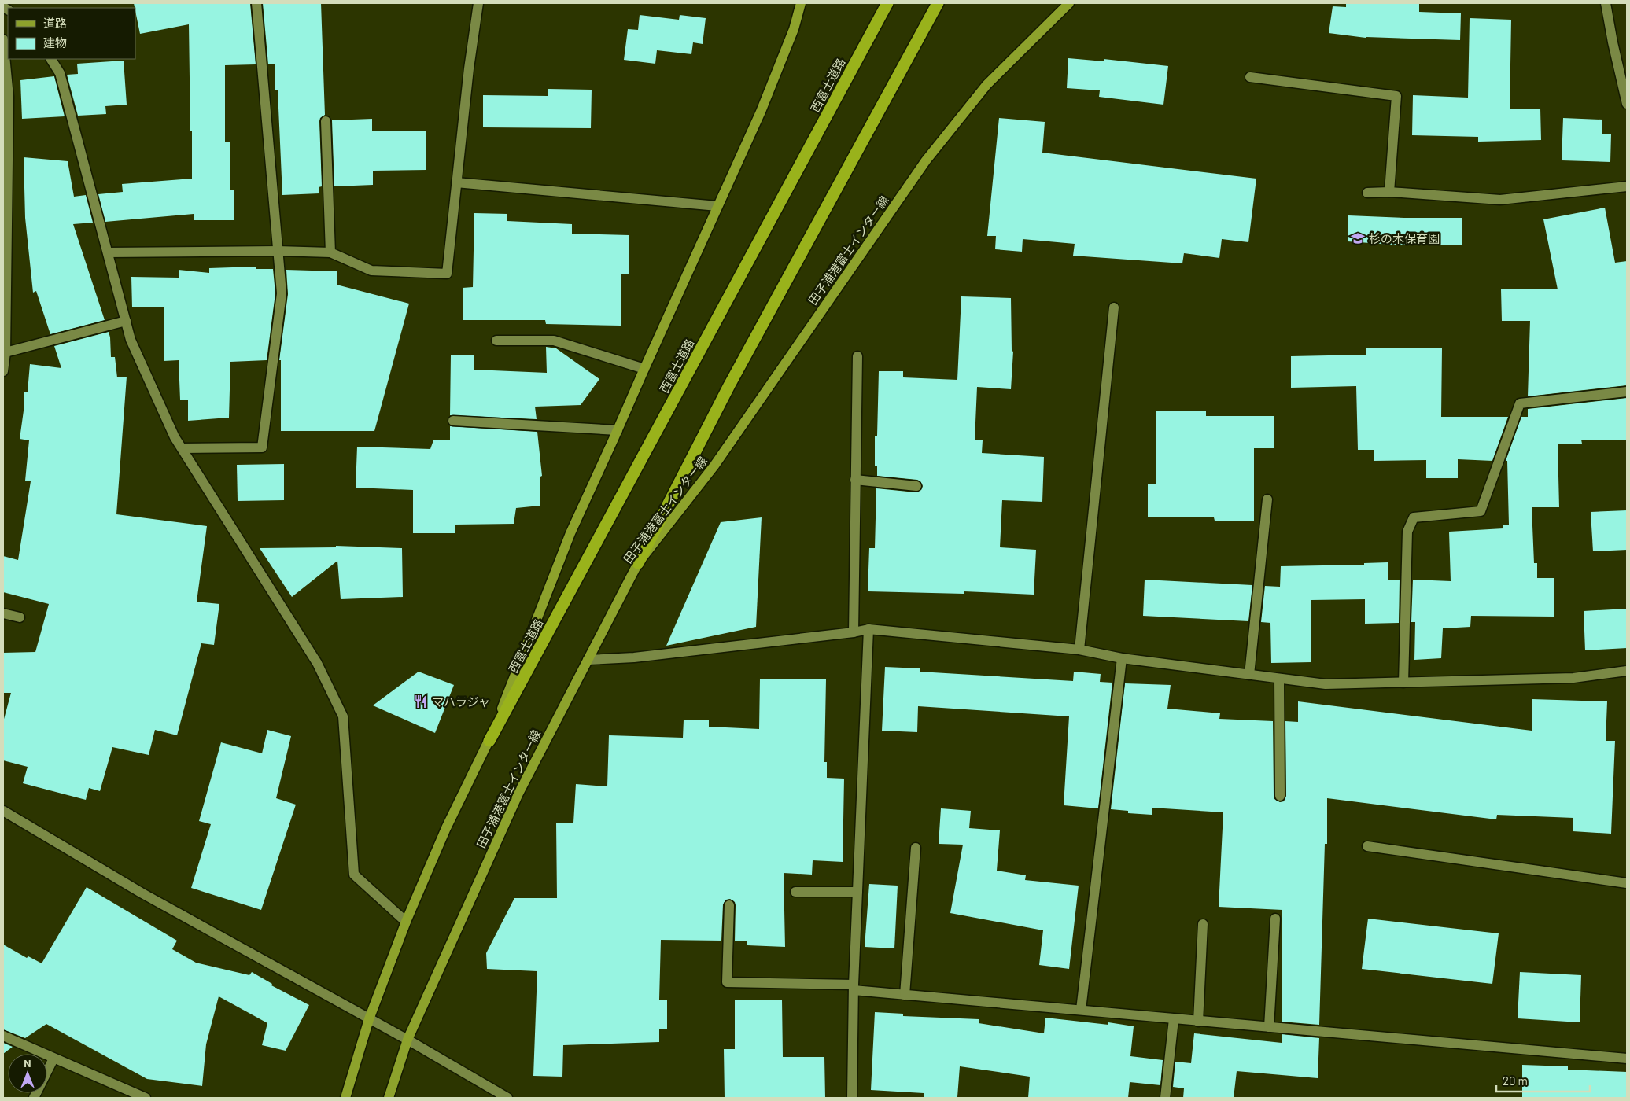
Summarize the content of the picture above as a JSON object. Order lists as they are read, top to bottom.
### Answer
{
  "streets": {
    "highway": ["西富士道路"],
    "main road": ["田子浦港富士インター線"]
  },
  "places": {
    "school or university": ["杉の木保育園"],
    "restaurant": ["マハラジャ"]
  },
  "legend": ["道路", "建物"],
  "scale_bar": "20 m",
  "north": "top"
}
